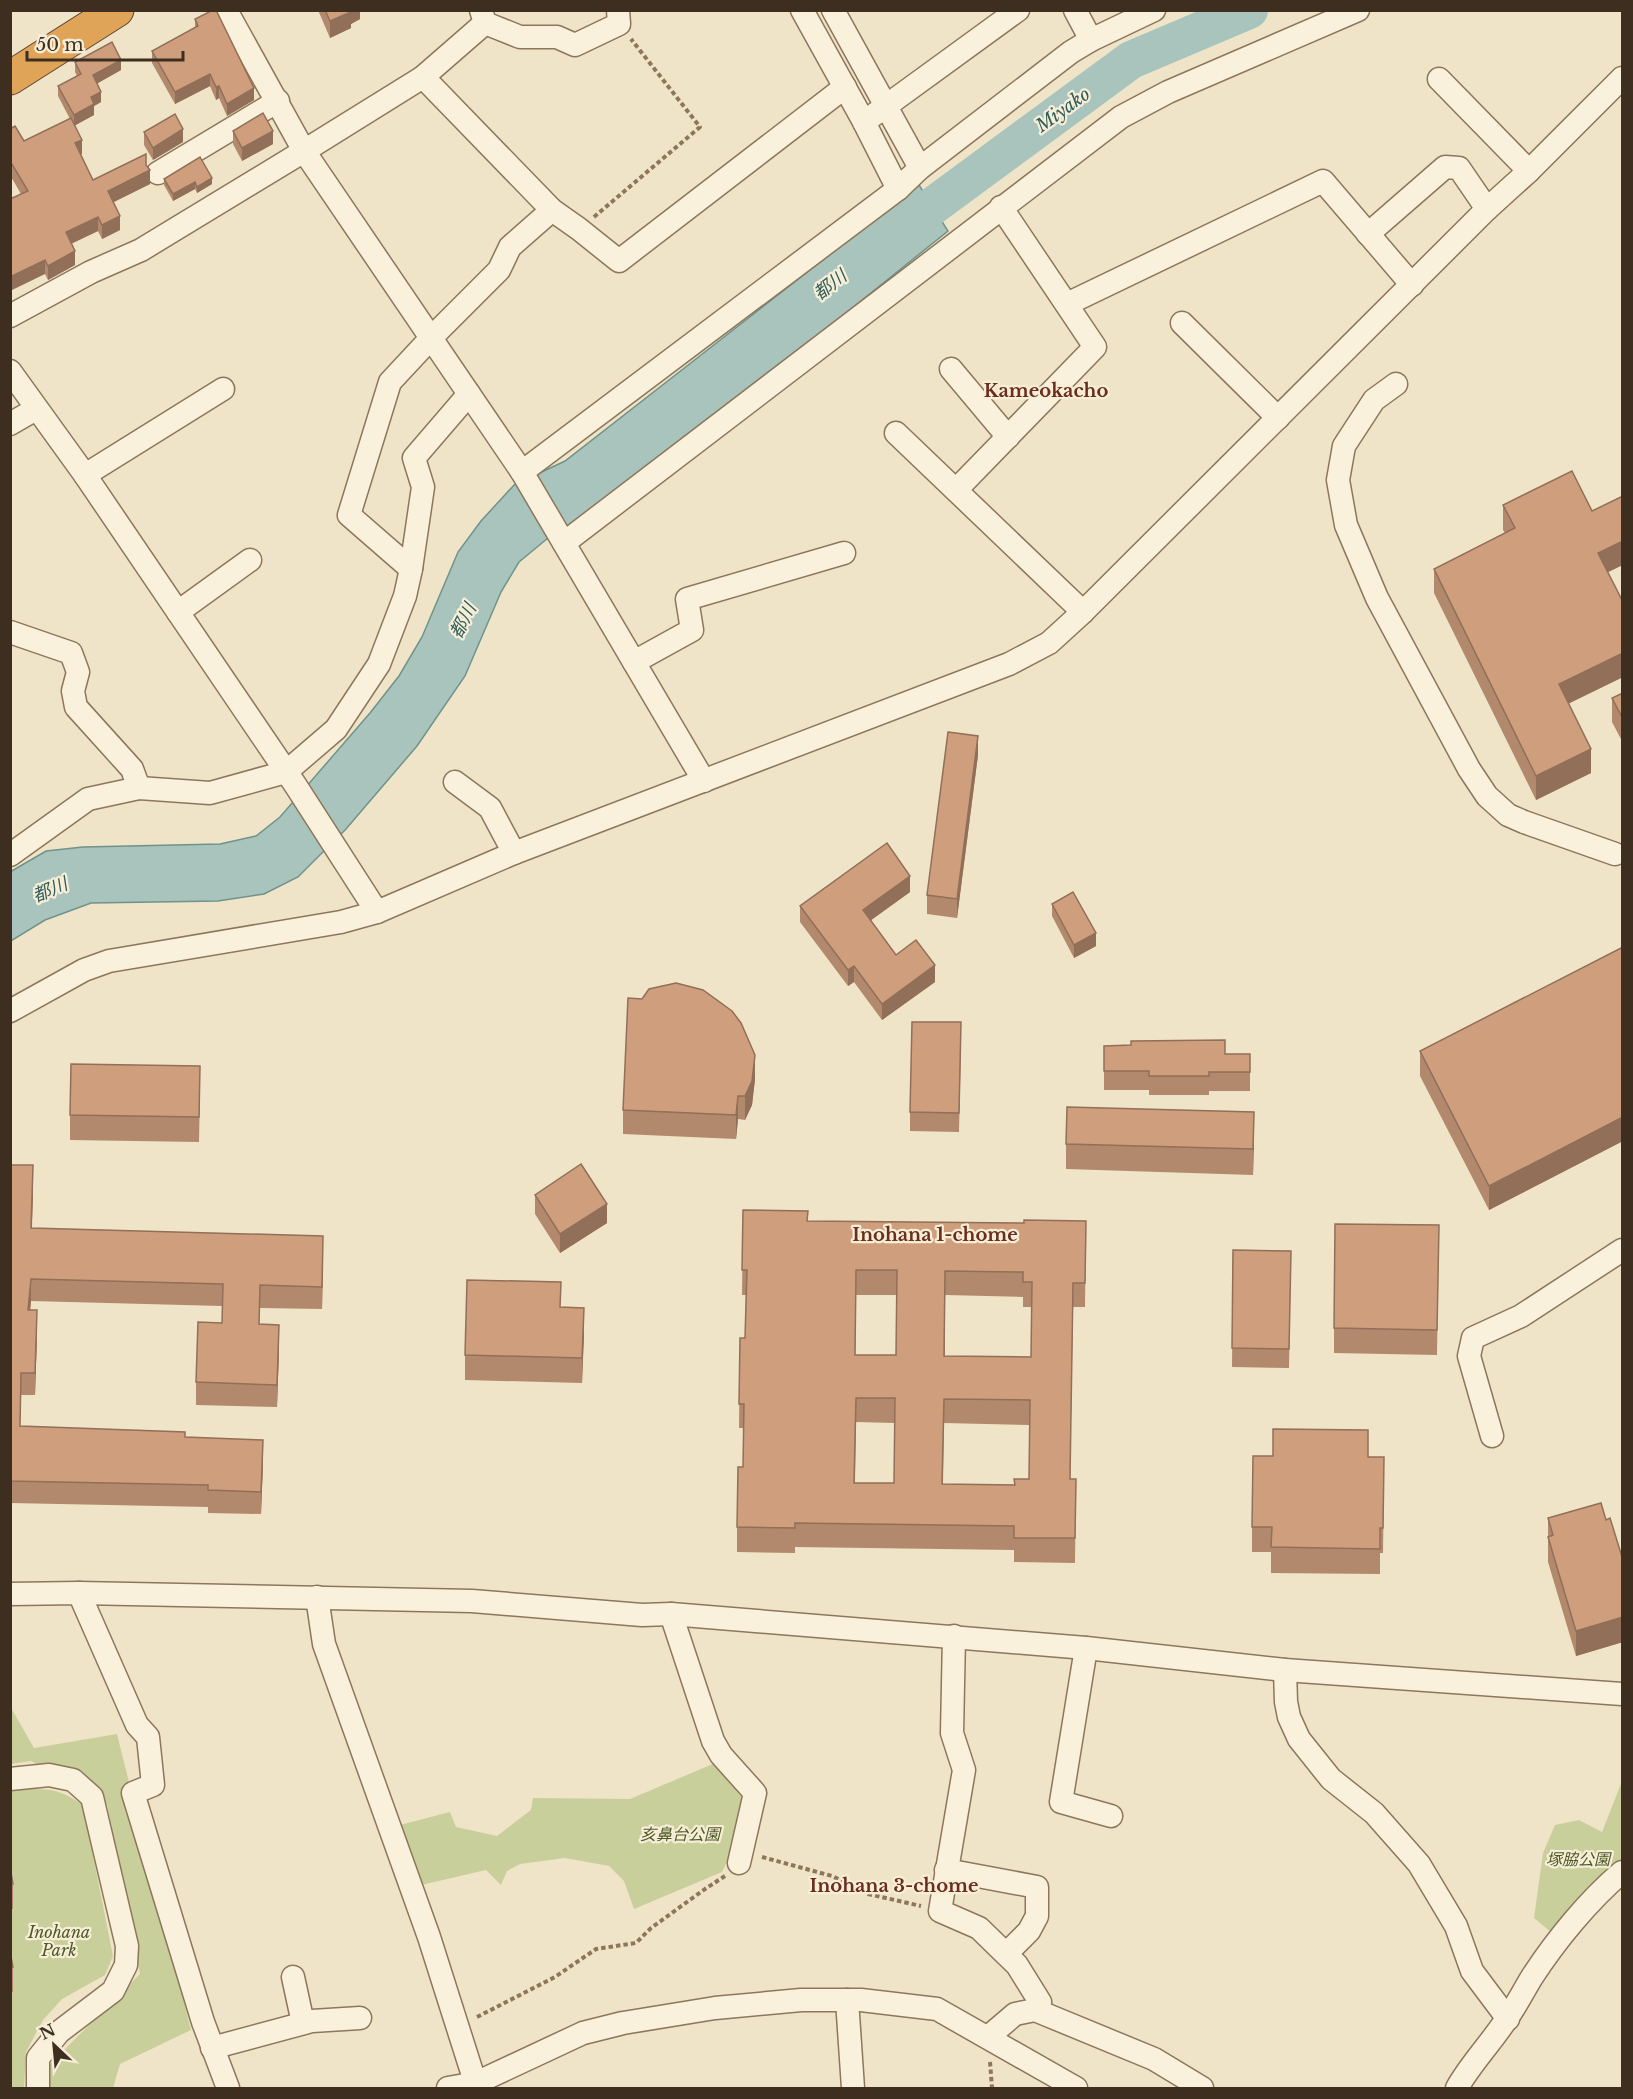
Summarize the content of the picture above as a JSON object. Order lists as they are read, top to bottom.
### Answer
{
  "districts": ["Kameokacho", "Inohana 1-chome", "Inohana 3-chome"],
  "water": ["Miyako", "都川"],
  "parks": ["亥鼻台公園", "塚脇公園", "Inohana Park"],
  "scale_bar": "50 m",
  "north": "top left"
}
